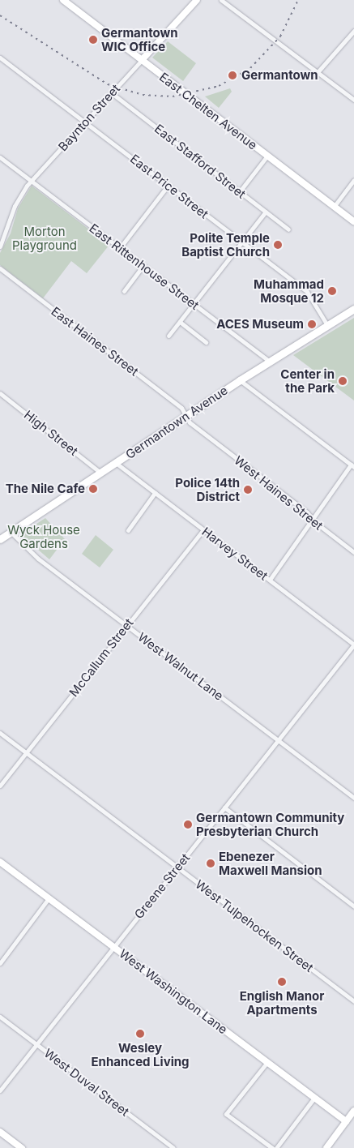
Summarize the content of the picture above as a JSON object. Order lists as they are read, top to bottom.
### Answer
{
  "streets": {
    "main road": [
      "East Chelten Avenue",
      "Baynton Street",
      "Germantown Avenue",
      "West Washington Lane"
    ],
    "street": [
      "East Stafford Street",
      "East Price Street",
      "East Rittenhouse Street",
      "East Haines Street",
      "High Street",
      "West Haines Street",
      "Harvey Street",
      "McCallum Street",
      "West Walnut Lane",
      "Greene Street",
      "West Tulpehocken Street",
      "West Duval Street"
    ]
  },
  "crossings": [
    ["East Chelten Avenue", "Baynton Street"],
    ["Baynton Street", "East Stafford Street"],
    ["Baynton Street", "East Price Street"],
    ["Baynton Street", "East Rittenhouse Street"],
    ["East Price Street", "Germantown Avenue"],
    ["East Rittenhouse Street", "Germantown Avenue"],
    ["East Haines Street", "Germantown Avenue"],
    ["East Haines Street", "West Haines Street"],
    ["Germantown Avenue", "High Street"],
    ["Germantown Avenue", "West Haines Street"],
    ["Germantown Avenue", "Harvey Street"],
    ["Germantown Avenue", "West Walnut Lane"],
    ["Harvey Street", "McCallum Street"],
    ["Harvey Street", "Greene Street"],
    ["McCallum Street", "West Walnut Lane"],
    ["McCallum Street", "West Tulpehocken Street"],
    ["West Walnut Lane", "Greene Street"],
    ["Greene Street", "West Tulpehocken Street"],
    ["Greene Street", "West Washington Lane"],
    ["Greene Street", "West Duval Street"]
  ],
  "parks": ["Morton Playground", "Wyck House Gardens"],
  "places": [
    "Germantown WIC Office",
    "Germantown",
    "Polite Temple Baptist Church",
    "Muhammad Mosque 12",
    "ACES Museum",
    "Center in the Park",
    "The Nile Cafe",
    "Police 14th District",
    "Germantown Community Presbyterian Church",
    "Ebenezer Maxwell Mansion",
    "English Manor Apartments",
    "Wesley Enhanced Living"
  ]
}
